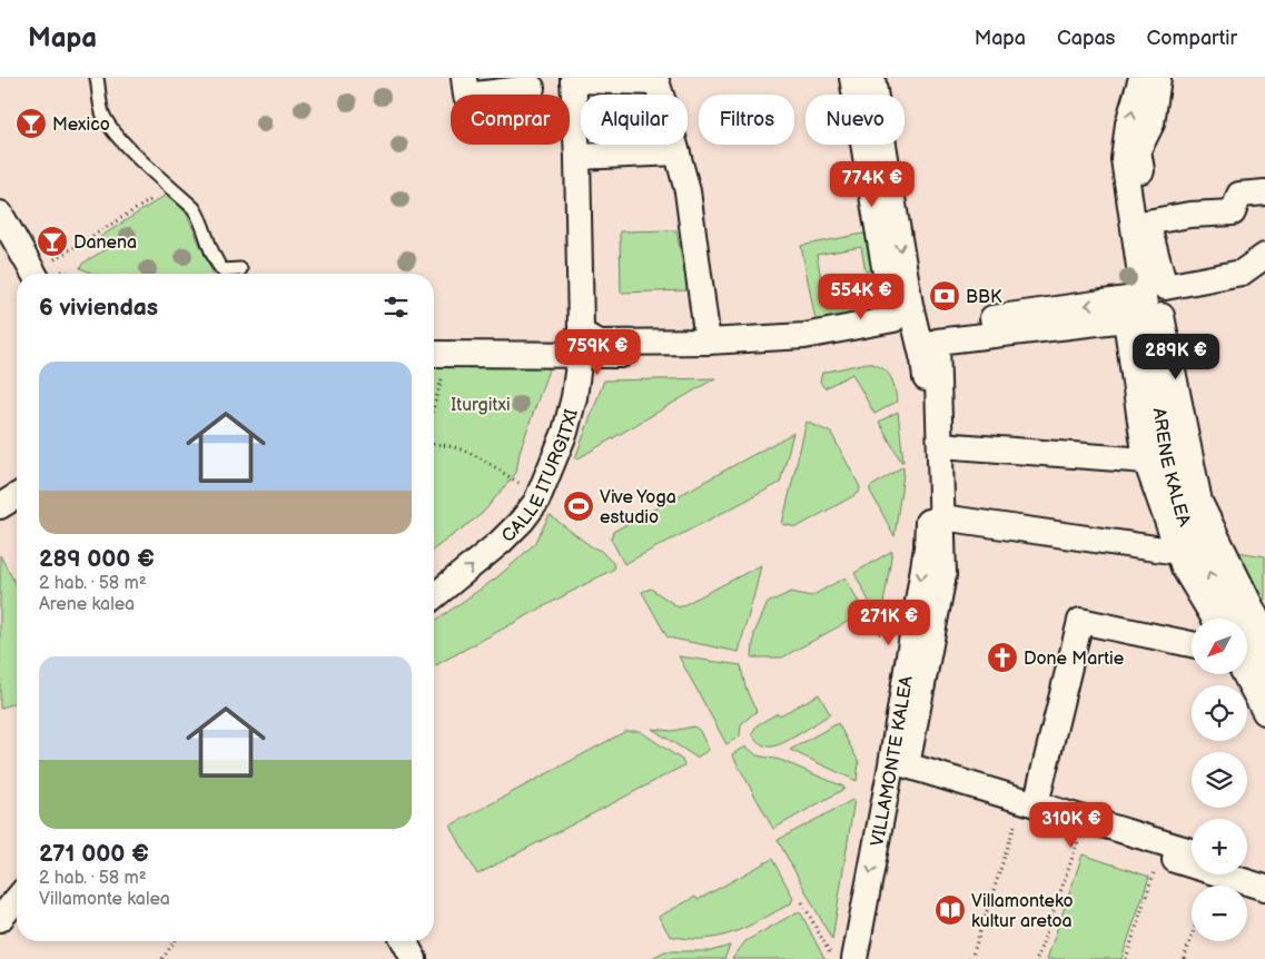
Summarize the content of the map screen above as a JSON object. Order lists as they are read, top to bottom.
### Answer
{
  "streets": {
    "street": ["ARENE KALEA", "CALLE ITURGITXI", "VILLAMONTE KALEA"]
  },
  "parks": ["Iturgitxi"],
  "places": {
    "bar": ["Mexico", "Danena"],
    "bank": ["BBK"],
    "sports": ["Vive Yoga estudio"],
    "church": ["Done Martie"],
    "library": ["Villamonteko kultur aretoa"]
  },
  "north": "bottom left",
  "page": {
    "header": "Mapa",
    "nav": ["Mapa", "Capas", "Compartir"],
    "chip": [
      "Comprar",
      "Alquilar",
      "Filtros",
      "Nuevo"
    ],
    "price": [
      "774K €",
      "554K €",
      "759K €",
      "289K €",
      "271K €",
      "310K €"
    ],
    "heading": "6 viviendas",
    "list": [
      {
        "name": "289 000 €",
        "note": "2 hab. · 58 m² · Arene kalea"
      },
      {
        "name": "271 000 €",
        "note": "2 hab. · 58 m² · Villamonte kalea"
      }
    ],
    "map_buttons": ["+", "−"]
  }
}
